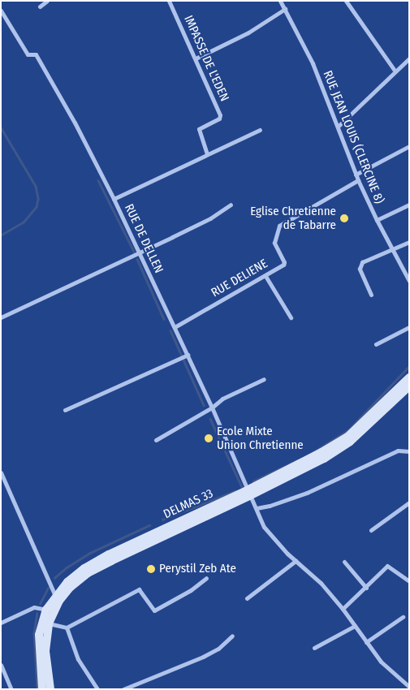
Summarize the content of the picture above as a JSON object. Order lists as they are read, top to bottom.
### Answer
{
  "streets": {
    "main road": ["DELMAS 33"],
    "street": [
      "IMPASSE DE L'EDEN",
      "RUE JEAN LOUIS (CLERCINE 8)",
      "RUE DE DELLEN",
      "RUE DELIENE"
    ]
  },
  "crossings": [
    ["RUE JEAN LOUIS (CLERCINE 8)", "RUE DELIENE"],
    ["RUE DE DELLEN", "RUE DELIENE"],
    ["RUE DE DELLEN", "DELMAS 33"]
  ],
  "places": ["Eglise Chretienne de Tabarre", "Ecole Mixte Union Chretienne", "Perystil Zeb Ate"]
}
